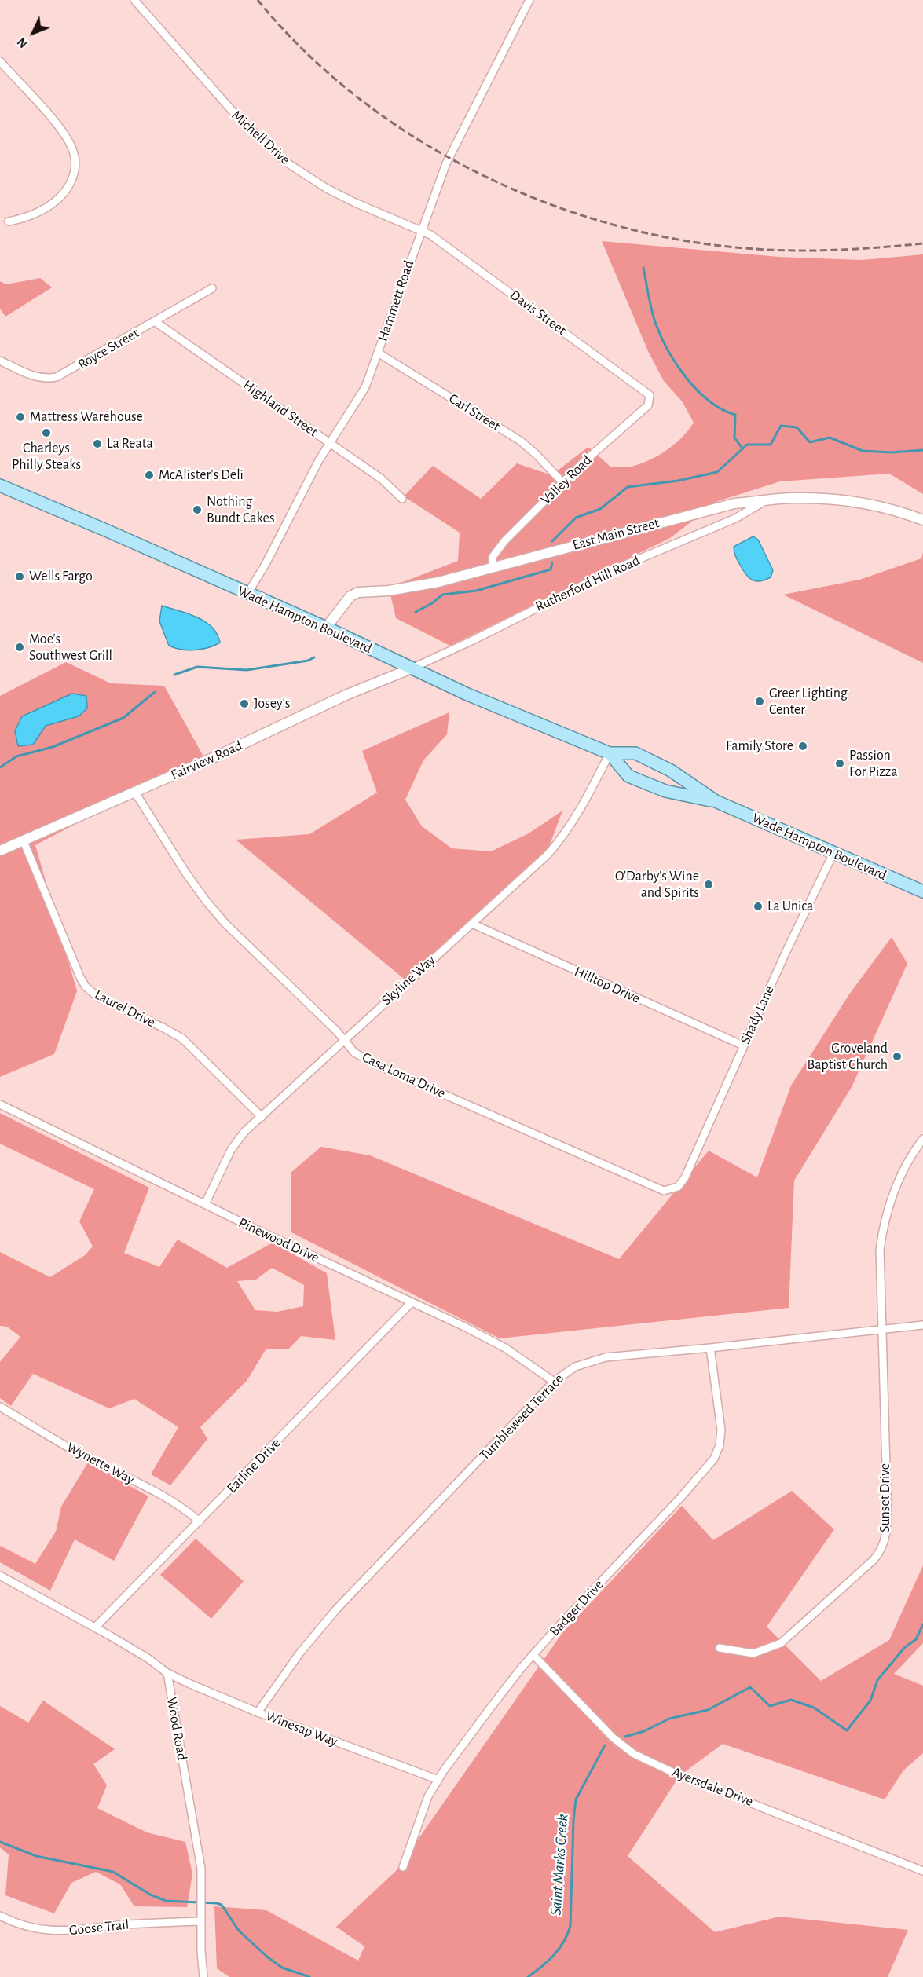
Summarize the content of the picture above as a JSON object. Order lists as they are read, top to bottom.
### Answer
{
  "streets": {
    "main road": ["Wade Hampton Boulevard"],
    "street": [
      "Michell Drive",
      "Hammett Road",
      "Davis Street",
      "Royce Street",
      "Highland Street",
      "Carl Street",
      "Valley Road",
      "East Main Street",
      "Rutherford Hill Road",
      "Fairview Road",
      "Skyline Way",
      "Hilltop Drive",
      "Laurel Drive",
      "Shady Lane",
      "Casa Loma Drive",
      "Pinewood Drive",
      "Tumbleweed Terrace",
      "Wynette Way",
      "Earline Drive",
      "Sunset Drive",
      "Badger Drive",
      "Wood Road",
      "Winesap Way",
      "Ayersdale Drive",
      "Goose Trail"
    ]
  },
  "crossings": [
    ["Michell Drive", "Hammett Road"],
    ["Michell Drive", "Davis Street"],
    ["Hammett Road", "Davis Street"],
    ["Hammett Road", "Highland Street"],
    ["Hammett Road", "Carl Street"],
    ["Hammett Road", "Wade Hampton Boulevard"],
    ["Davis Street", "Valley Road"],
    ["Royce Street", "Highland Street"],
    ["Carl Street", "Valley Road"],
    ["Valley Road", "East Main Street"],
    ["East Main Street", "Rutherford Hill Road"],
    ["East Main Street", "Wade Hampton Boulevard"],
    ["Rutherford Hill Road", "Wade Hampton Boulevard"],
    ["Rutherford Hill Road", "Fairview Road"],
    ["Wade Hampton Boulevard", "Fairview Road"],
    ["Wade Hampton Boulevard", "Skyline Way"],
    ["Wade Hampton Boulevard", "Shady Lane"],
    ["Fairview Road", "Laurel Drive"],
    ["Fairview Road", "Casa Loma Drive"],
    ["Skyline Way", "Hilltop Drive"],
    ["Skyline Way", "Laurel Drive"],
    ["Skyline Way", "Casa Loma Drive"],
    ["Skyline Way", "Pinewood Drive"],
    ["Hilltop Drive", "Shady Lane"],
    ["Shady Lane", "Casa Loma Drive"],
    ["Pinewood Drive", "Tumbleweed Terrace"],
    ["Pinewood Drive", "Earline Drive"],
    ["Tumbleweed Terrace", "Sunset Drive"],
    ["Tumbleweed Terrace", "Badger Drive"],
    ["Tumbleweed Terrace", "Winesap Way"],
    ["Wynette Way", "Earline Drive"],
    ["Badger Drive", "Winesap Way"],
    ["Badger Drive", "Ayersdale Drive"],
    ["Wood Road", "Winesap Way"],
    ["Wood Road", "Goose Trail"]
  ],
  "water": ["Saint Marks Creek"],
  "places": [
    "Mattress Warehouse",
    "Charleys Philly Steaks",
    "La Reata",
    "McAlister's Deli",
    "Nothing Bundt Cakes",
    "Wells Fargo",
    "Moe's Southwest Grill",
    "Greer Lighting Center",
    "Josey's",
    "Family Store",
    "Passion For Pizza",
    "O'Darby's Wine and Spirits",
    "La Unica",
    "Groveland Baptist Church"
  ],
  "north": "bottom left"
}
